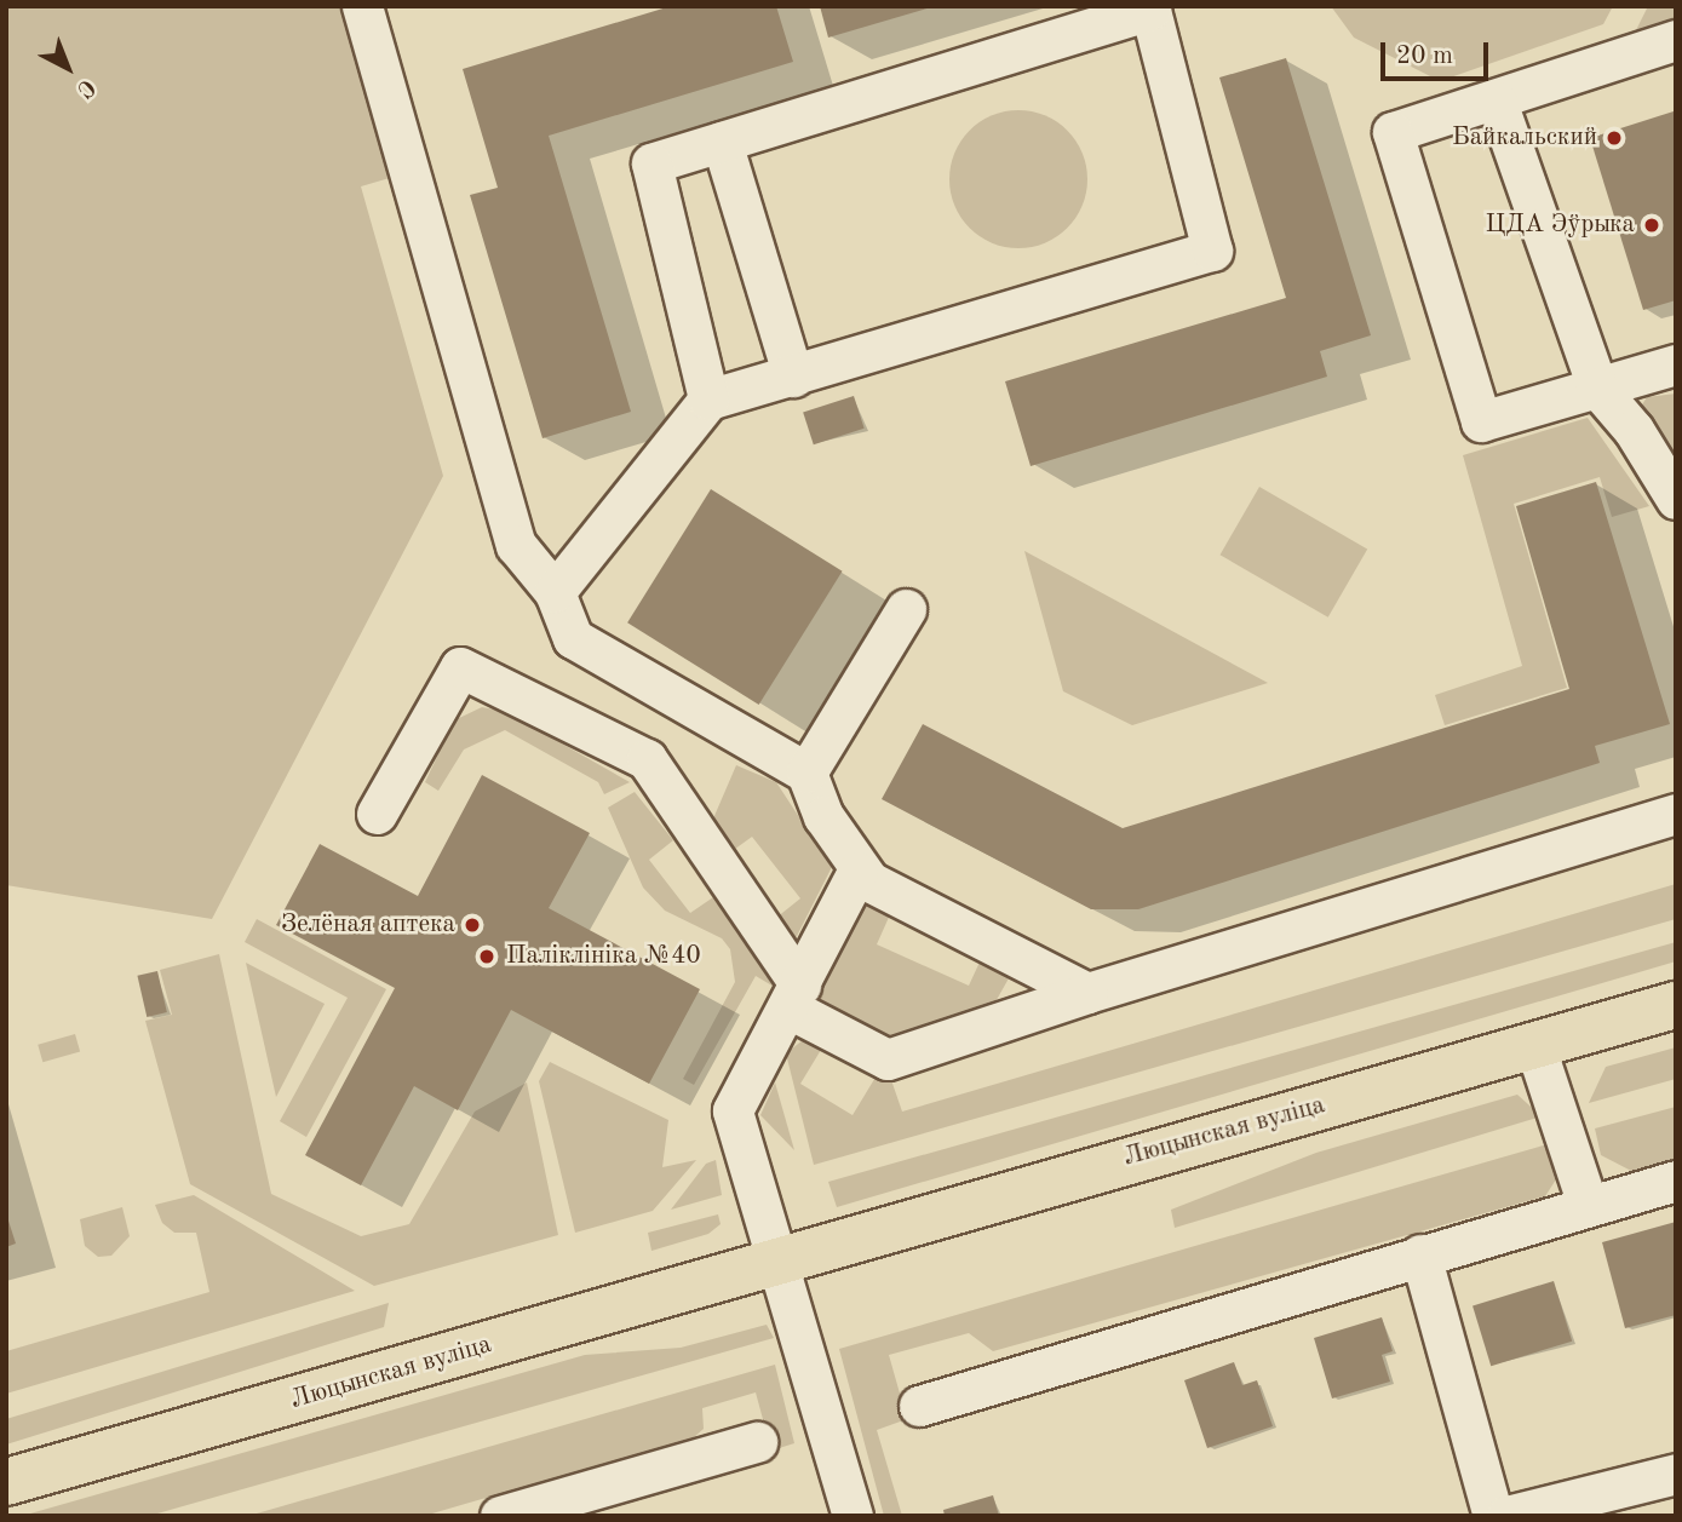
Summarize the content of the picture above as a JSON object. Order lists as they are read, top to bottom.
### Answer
{
  "streets": {
    "main road": ["Люцынская вуліца"]
  },
  "places": [
    "Байкальский",
    "ЦДА Эўрыка",
    "Зелёная аптека",
    "Паліклініка №40"
  ],
  "scale_bar": "20 m",
  "north": "bottom right"
}
